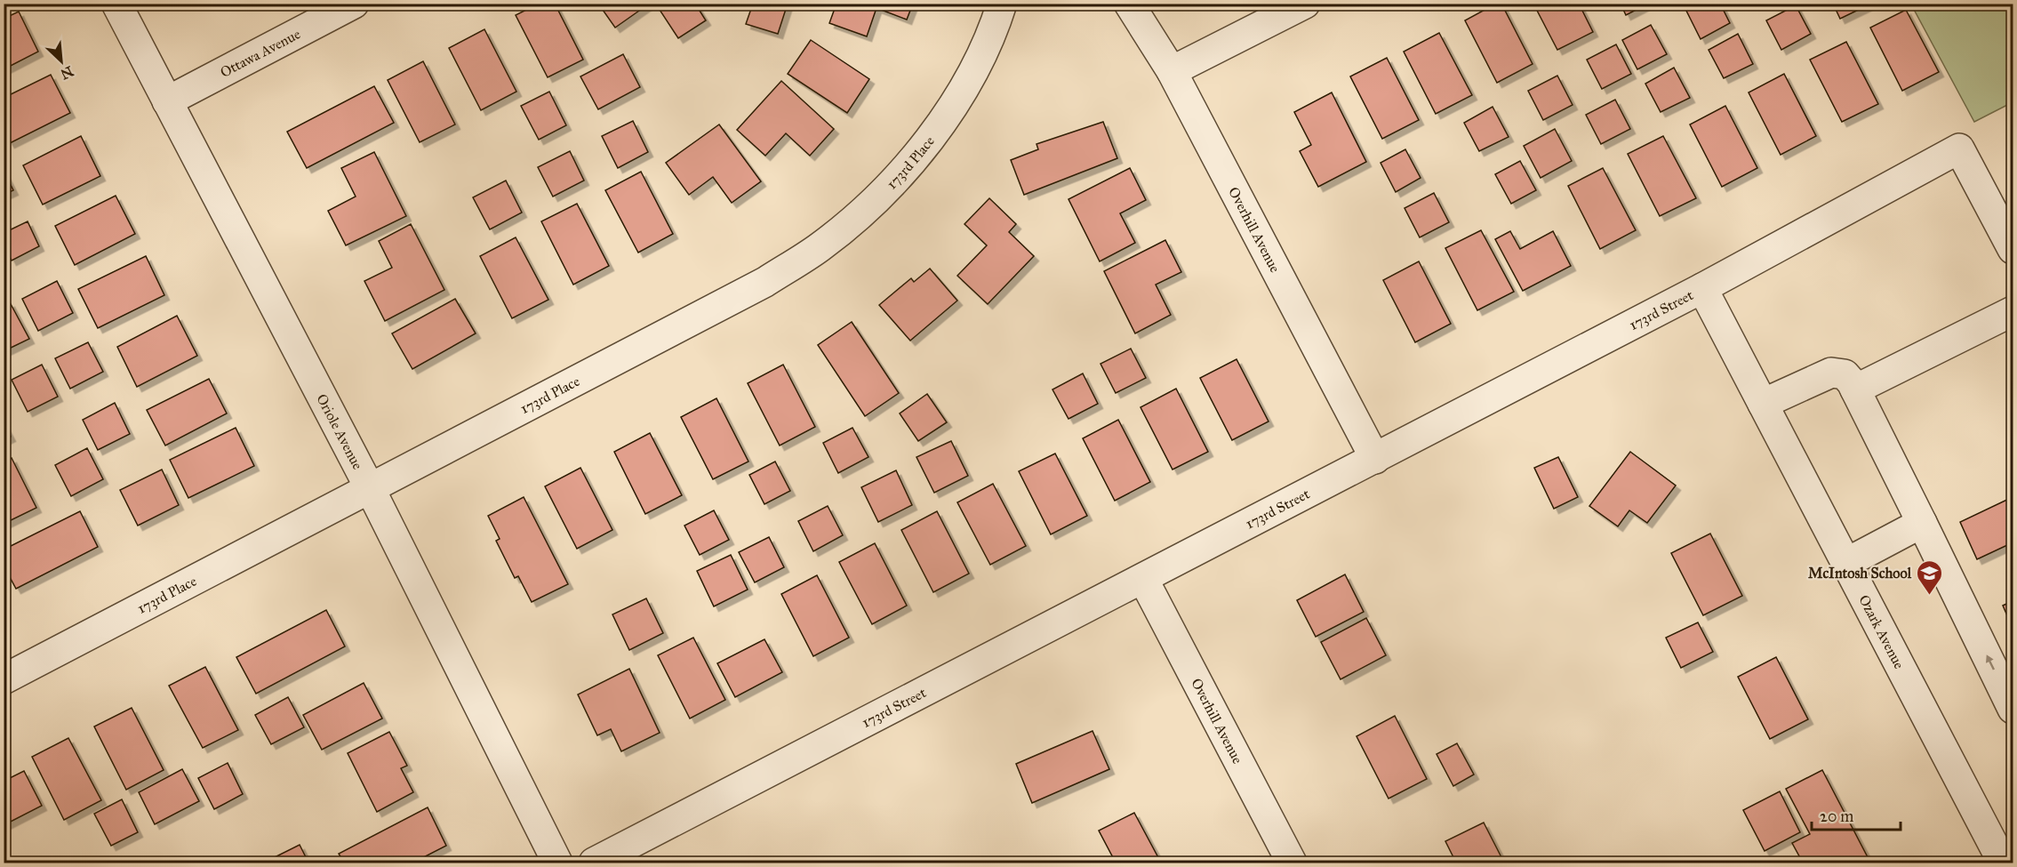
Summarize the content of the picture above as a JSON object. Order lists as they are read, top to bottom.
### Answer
{
  "streets": {
    "street": [
      "Ottawa Avenue",
      "173rd Place",
      "Overhill Avenue",
      "173rd Street",
      "Oriole Avenue",
      "Ozark Avenue"
    ]
  },
  "crossings": [
    ["Ottawa Avenue", "Oriole Avenue"],
    ["173rd Place", "Oriole Avenue"],
    ["Overhill Avenue", "173rd Street"],
    ["173rd Street", "Ozark Avenue"]
  ],
  "places": {
    "school or university": ["McIntosh School"]
  },
  "scale_bar": "20 m",
  "north": "bottom right"
}
